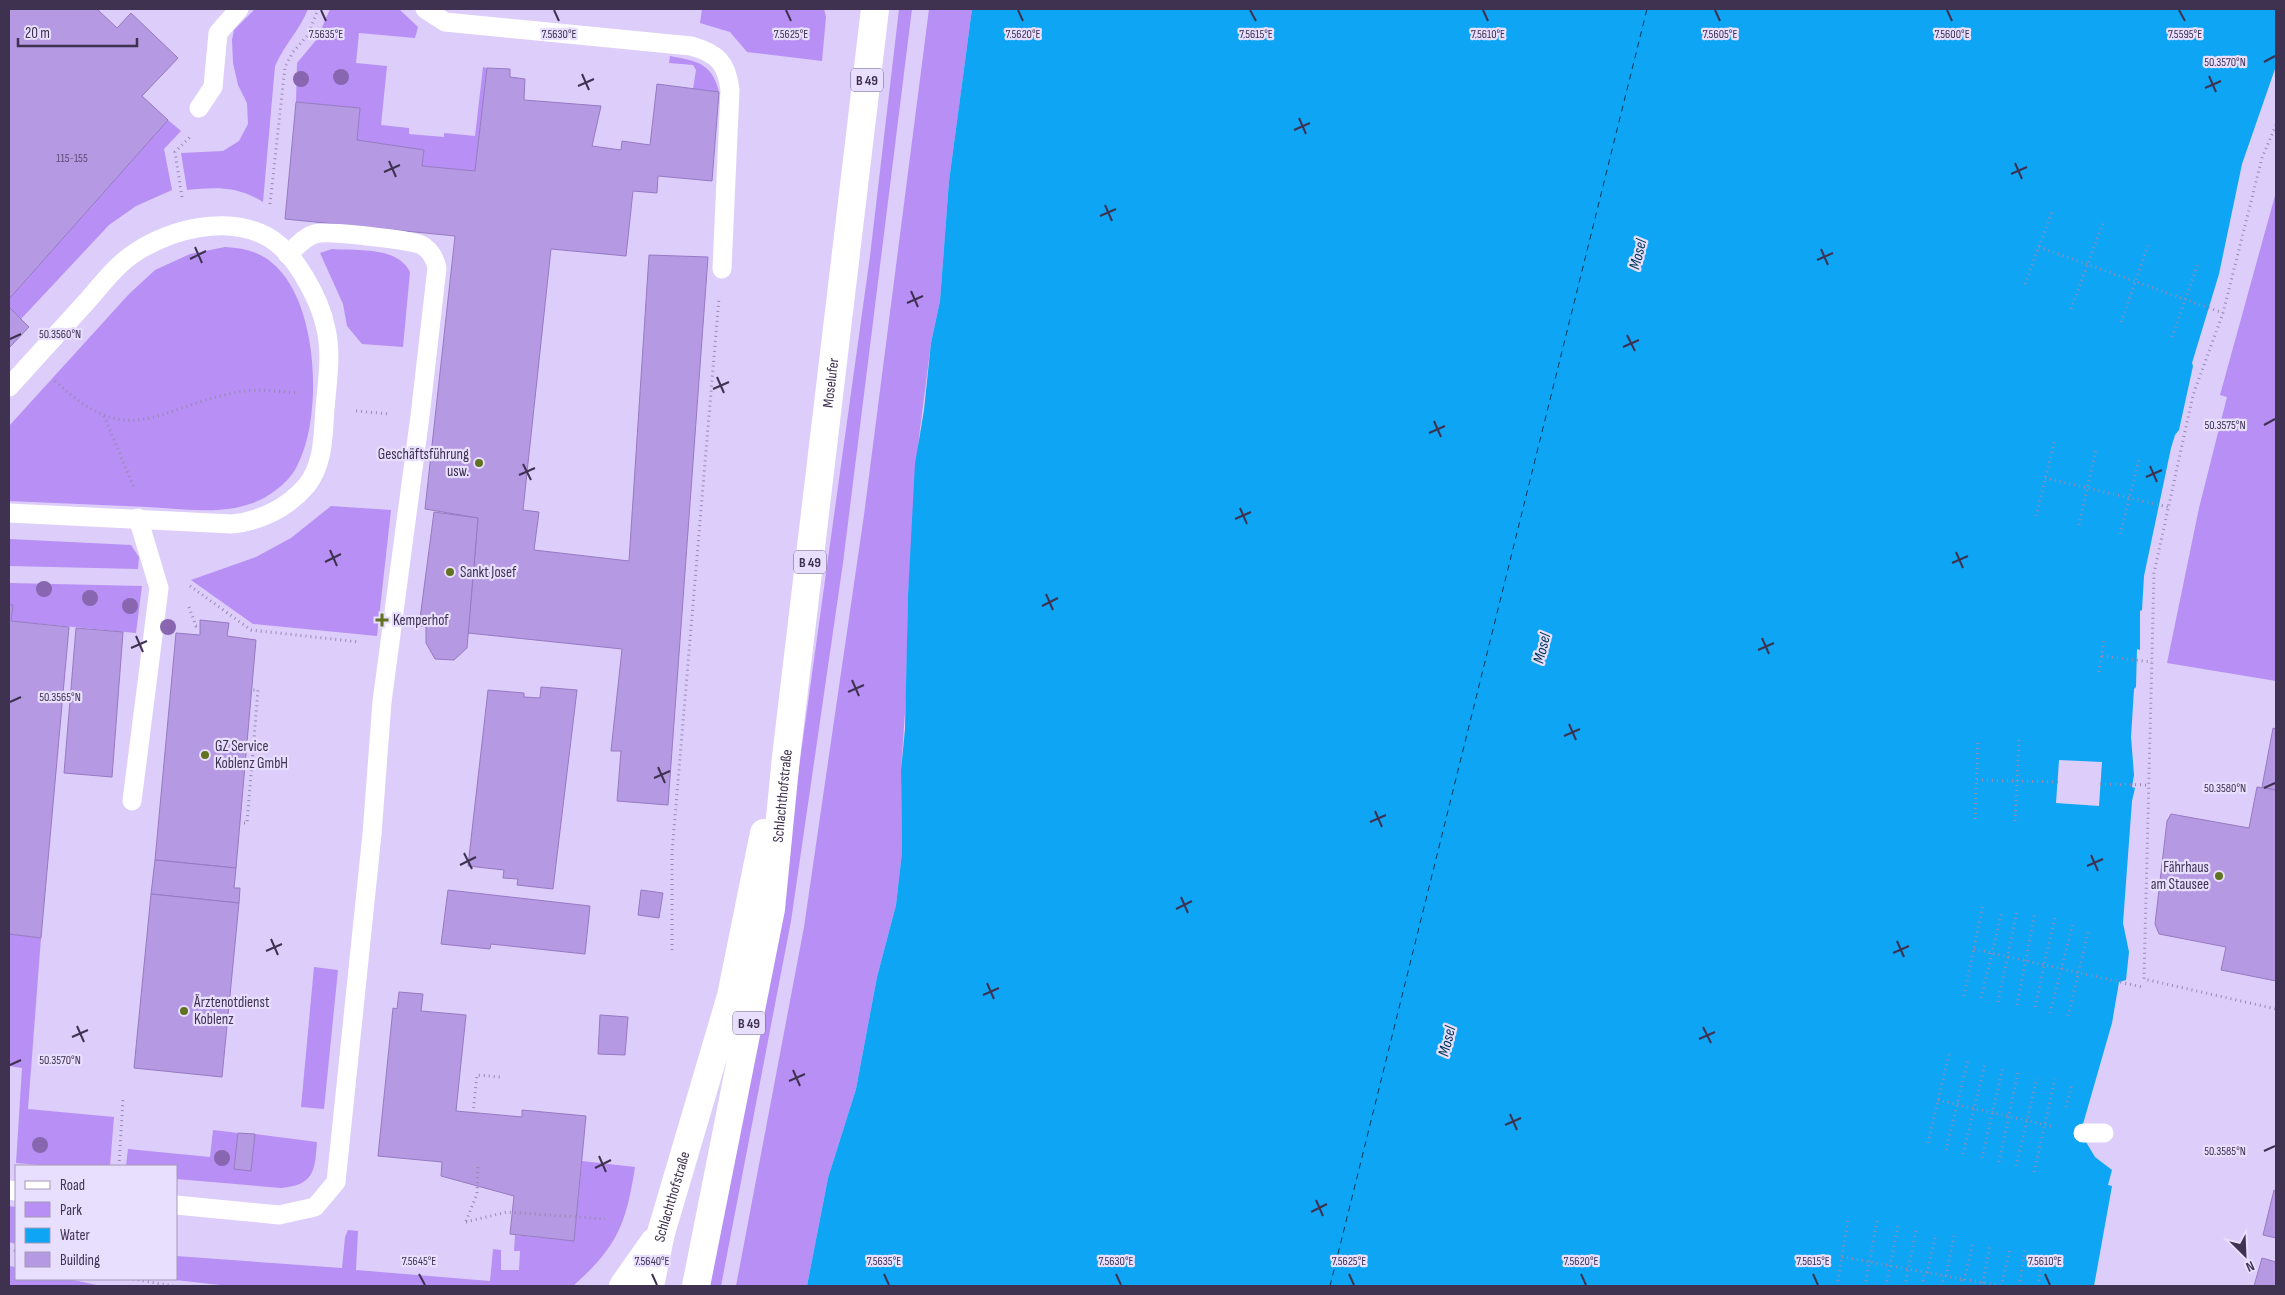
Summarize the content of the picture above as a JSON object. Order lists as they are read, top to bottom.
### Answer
{
  "streets": {
    "main road": ["B 49", "Moselufer", "Schlachthofstraße"]
  },
  "crossings": [
    ["Moselufer", "Schlachthofstraße"]
  ],
  "water": ["Mosel"],
  "places": {
    "other": [
      "Geschäftsführung usw.",
      "Sankt Josef",
      "GZ Service Koblenz GmbH",
      "Fährhaus am Stausee",
      "Ärztenotdienst Koblenz"
    ],
    "health": ["Kemperhof"]
  },
  "house_numbers": ["115-155"],
  "legend": [
    "Road",
    "Park",
    "Water",
    "Building"
  ],
  "scale_bar": "20 m",
  "north": "bottom right",
  "coordinates": [
    "7.5635°E",
    "7.5630°E",
    "7.5625°E",
    "7.5620°E",
    "7.5615°E",
    "7.5610°E",
    "7.5605°E",
    "7.5600°E",
    "7.5595°E",
    "50.3570°N",
    "50.3560°N",
    "50.3575°N",
    "50.3565°N",
    "50.3580°N",
    "50.3585°N",
    "7.5645°E",
    "7.5640°E"
  ]
}
